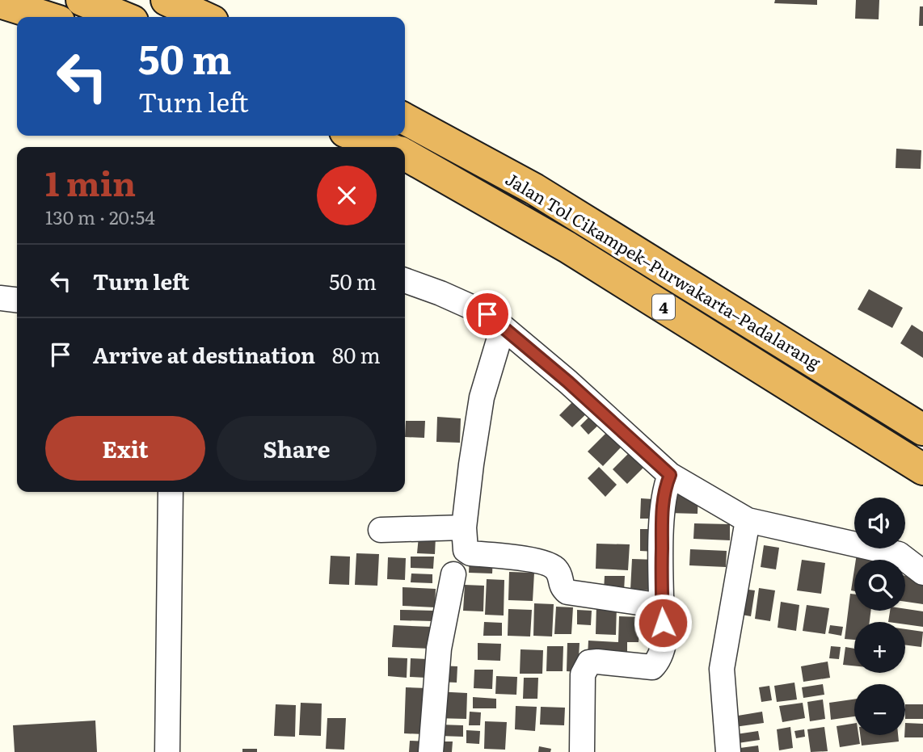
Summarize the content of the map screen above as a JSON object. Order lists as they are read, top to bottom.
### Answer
{
  "streets": {
    "highway": ["Jalan Tol Cikampek–Purwakarta–Padalarang", "4"]
  },
  "page": {
    "turn": ["50 m", "Turn left"],
    "heading": ["1 min", "130 m · 20:54"],
    "list": [
      {
        "name": "Turn left",
        "value": "50 m"
      },
      {
        "name": "Arrive at destination",
        "value": "80 m"
      }
    ],
    "buttons": ["Exit", "Share"],
    "map_buttons": ["+", "−"]
  }
}
